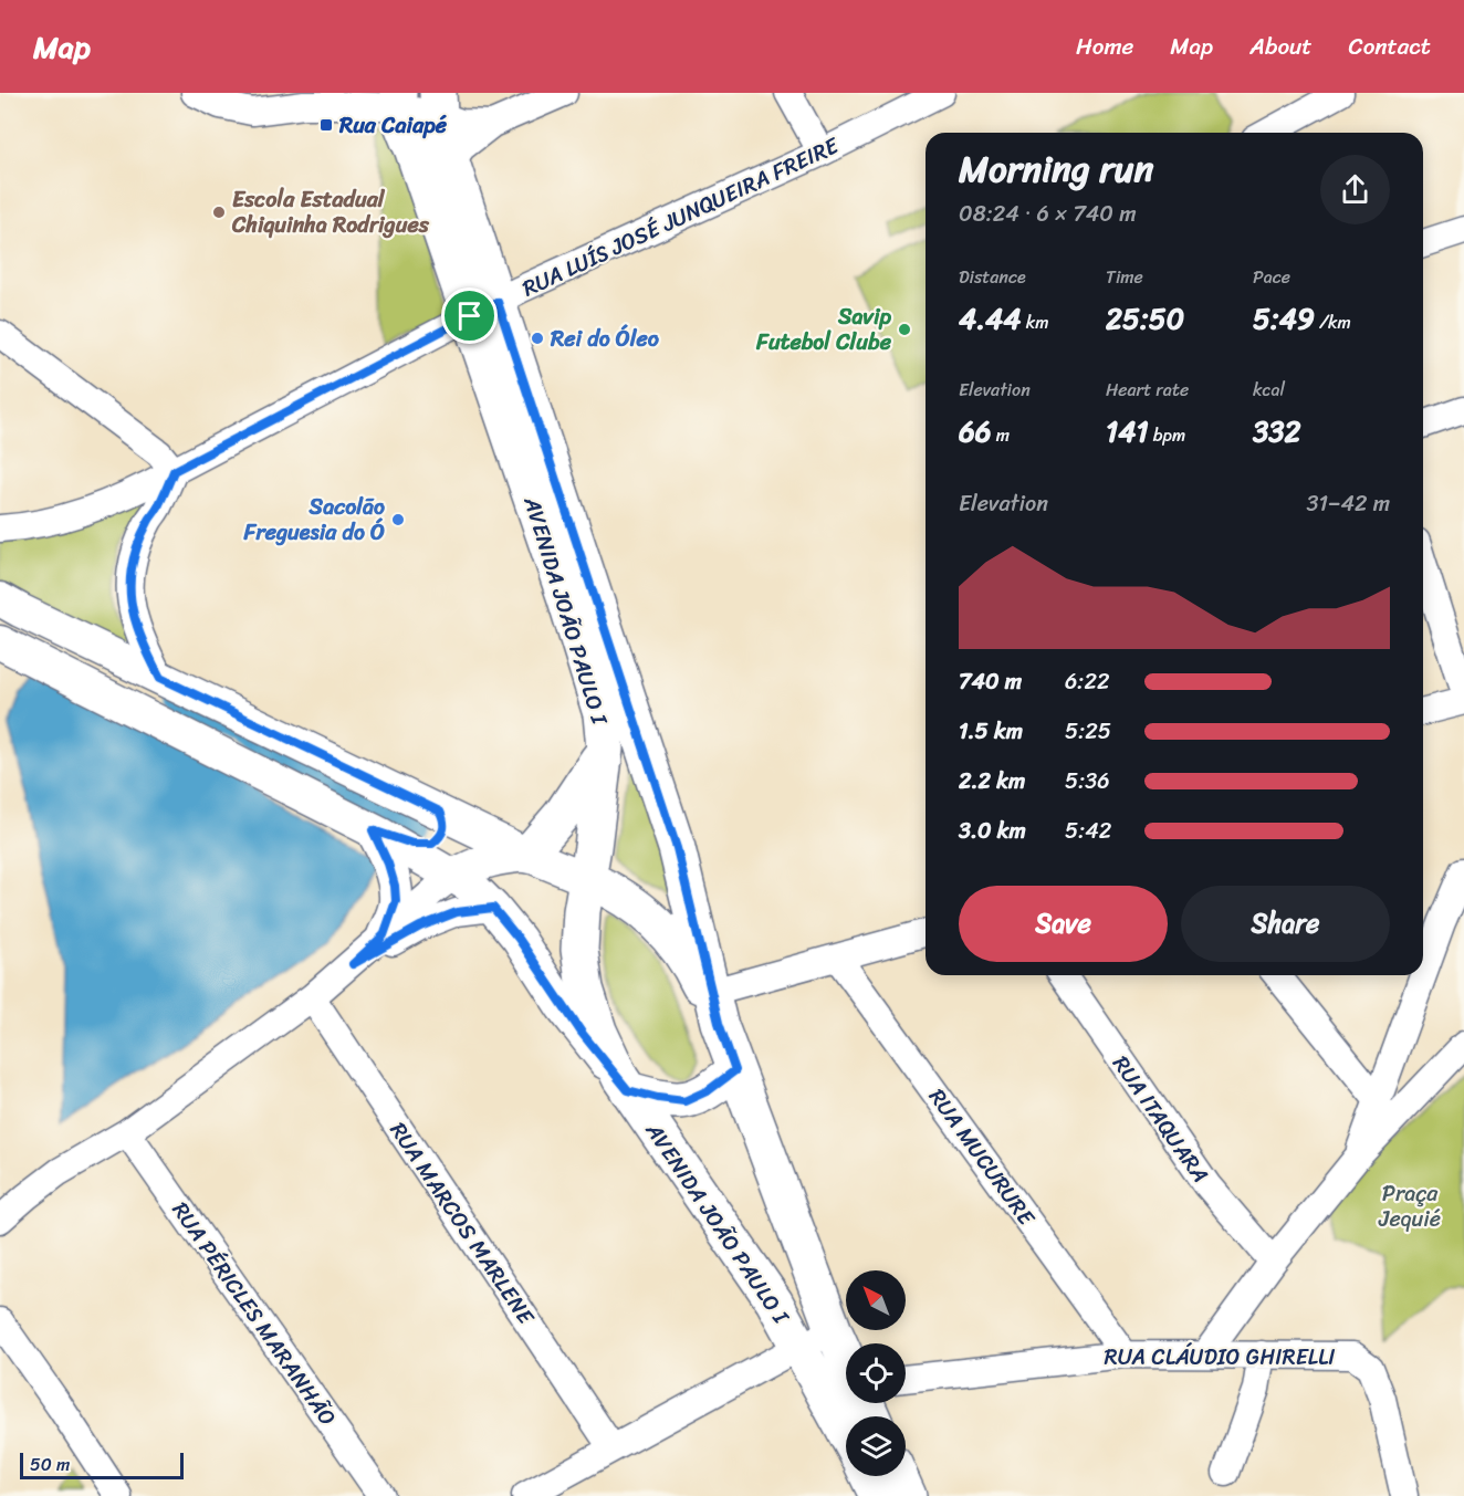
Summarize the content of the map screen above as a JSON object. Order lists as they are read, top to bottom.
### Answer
{
  "streets": {
    "main road": ["AVENIDA JOÃO PAULO I"],
    "street": [
      "RUA LUÍS JOSÉ JUNQUEIRA FREIRE",
      "RUA ITAQUARA",
      "RUA MUCURURE",
      "RUA MARCOS MARLENE",
      "RUA PÉRICLES MARANHÃO",
      "RUA CLÁUDIO GHIRELLI"
    ]
  },
  "crossings": [
    ["RUA LUÍS JOSÉ JUNQUEIRA FREIRE", "AVENIDA JOÃO PAULO I"],
    ["RUA MUCURURE", "RUA CLÁUDIO GHIRELLI"]
  ],
  "parks": ["Praça Jequié"],
  "places": {
    "transit": ["Rua Caiapé"],
    "other": [
      "Escola Estadual Chiquinha Rodrigues",
      "Savip Futebol Clube",
      "Rei do Óleo",
      "Sacolão Freguesia do Ó"
    ]
  },
  "scale_bar": "50 m",
  "north": "top left",
  "page": {
    "header": "Map",
    "nav": [
      "Home",
      "Map",
      "About",
      "Contact"
    ],
    "heading": ["Morning run", "08:24 · 6 × 740 m"],
    "stats": [
      ["Distance", "4.44 km"],
      ["Time", "25:50"],
      ["Pace", "5:49 /km"],
      ["Elevation", "66 m"],
      ["Heart rate", "141 bpm"],
      ["kcal", "332"]
    ],
    "chart": ["Elevation", "31–42 m"],
    "list": [
      {
        "name": "740 m",
        "note": "6:22"
      },
      {
        "name": "1.5 km",
        "note": "5:25"
      },
      {
        "name": "2.2 km",
        "note": "5:36"
      },
      {
        "name": "3.0 km",
        "note": "5:42"
      }
    ],
    "buttons": ["Save", "Share"],
    "scale": "50 m"
  }
}
